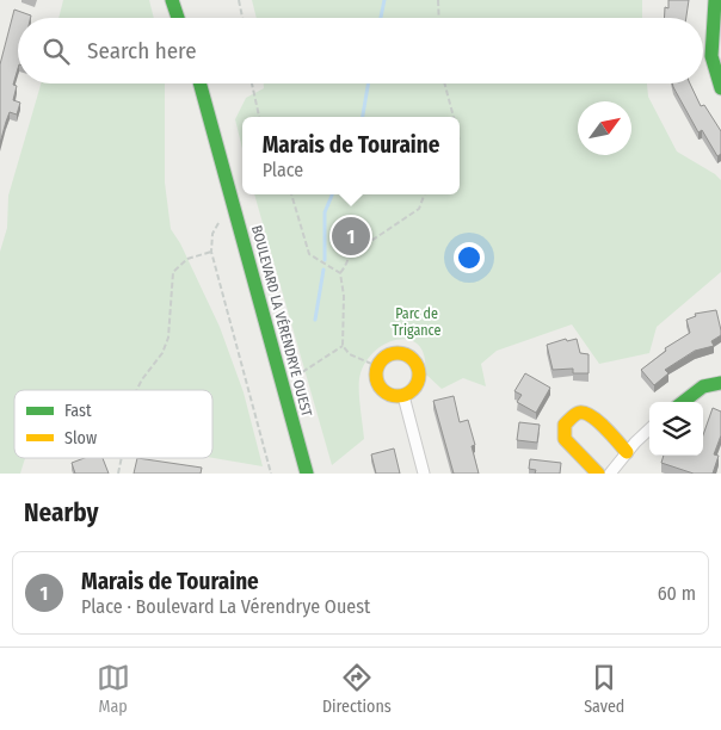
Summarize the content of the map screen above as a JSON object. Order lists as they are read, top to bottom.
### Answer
{
  "streets": {
    "main road": ["BOULEVARD LA VÉRENDRYE OUEST"]
  },
  "parks": ["Parc de Trigance"],
  "legend": ["Fast", "Slow"],
  "north": "top right",
  "page": {
    "search": "Search here",
    "popup": ["Marais de Touraine", "Place"],
    "pins": "1",
    "heading": "Nearby",
    "list": [
      {
        "mark": "1",
        "name": "Marais de Touraine",
        "note": "Place · Boulevard La Vérendrye Ouest",
        "value": "60 m"
      }
    ],
    "nav": ["Map", "Directions", "Saved"]
  }
}
